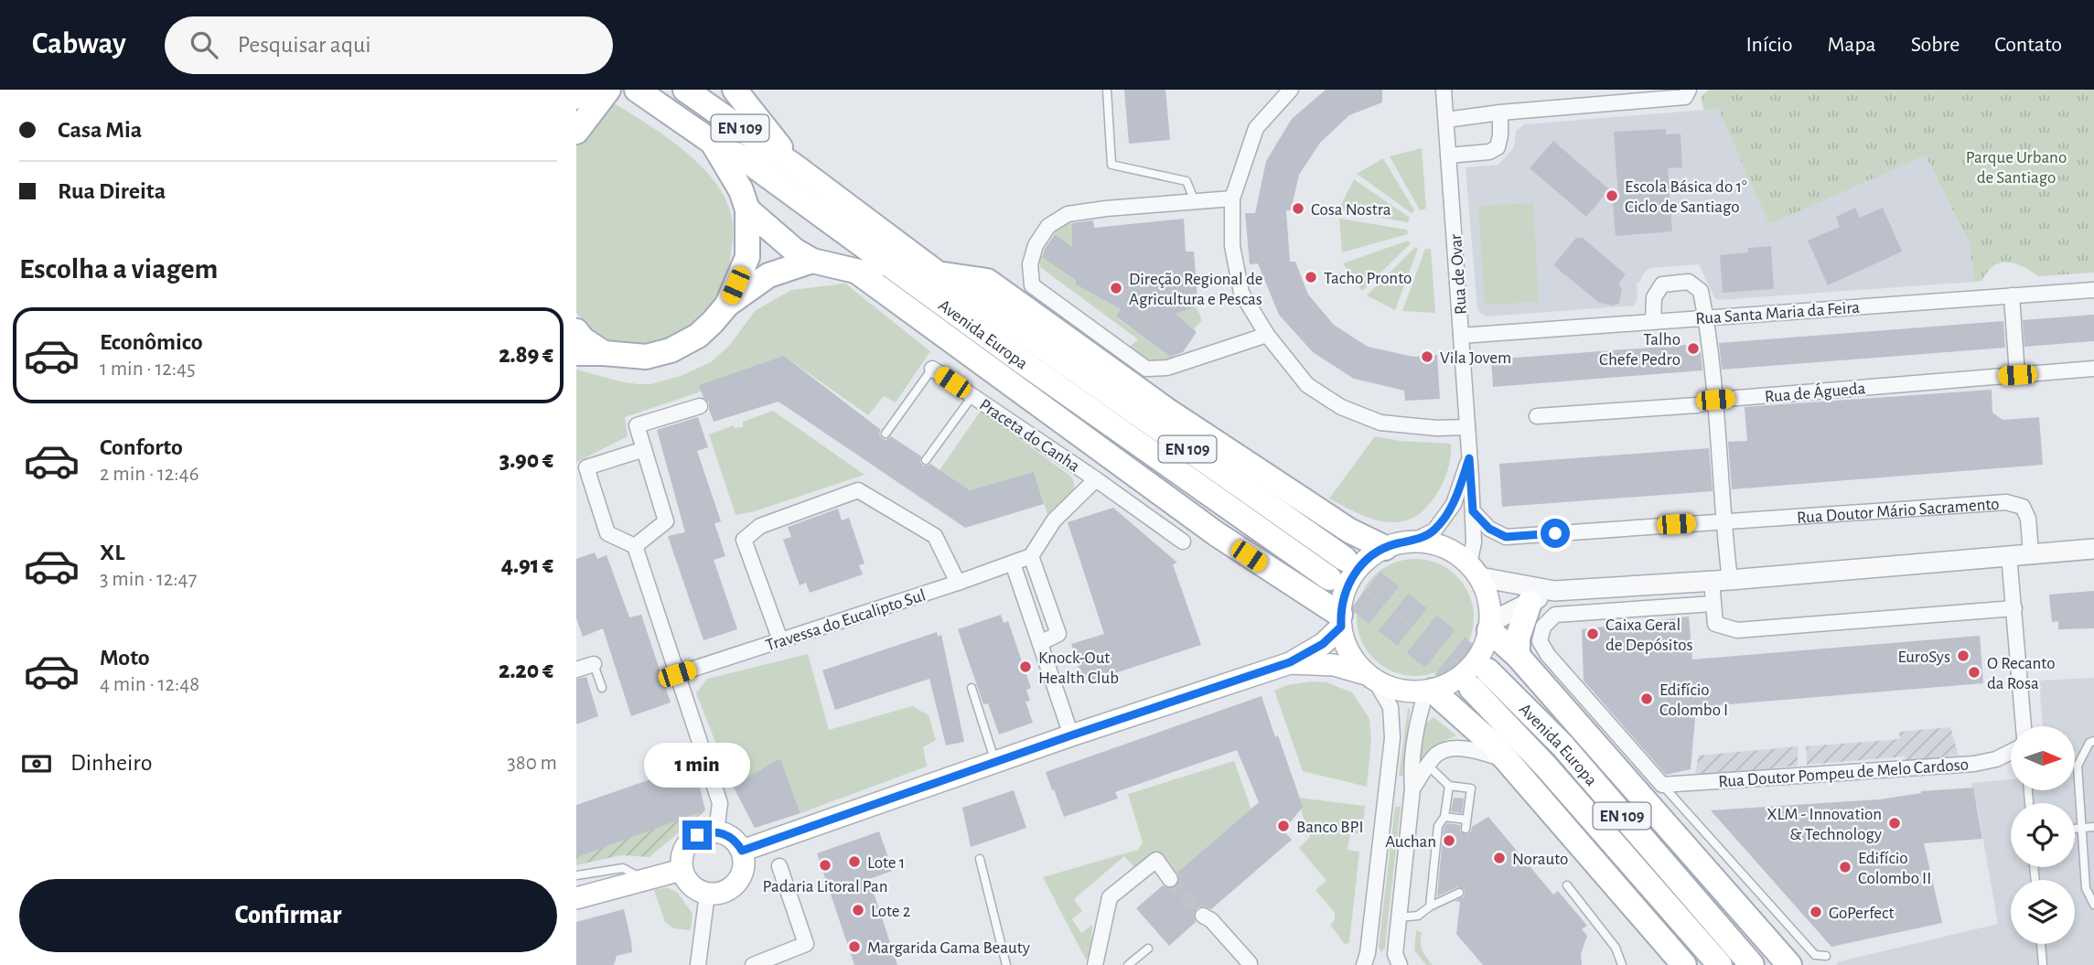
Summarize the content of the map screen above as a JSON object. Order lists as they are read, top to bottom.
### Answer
{
  "streets": {
    "main road": ["EN 109", "Avenida Europa"],
    "street": [
      "Rua de Ovar",
      "Rua Santa Maria da Feira",
      "Rua de Águeda",
      "Praceta do Canha",
      "Rua Doutor Mário Sacramento",
      "Travessa do Eucalipto Sul",
      "Rua Doutor Pompeu de Melo Cardoso"
    ]
  },
  "crossings": [
    ["Rua de Ovar", "Rua Santa Maria da Feira"],
    ["Rua de Ovar", "Rua Doutor Mário Sacramento"],
    ["Praceta do Canha", "Travessa do Eucalipto Sul"]
  ],
  "parks": ["Parque Urbano de Santiago"],
  "places": [
    "Escola Básica do 1° Ciclo de Santiago",
    "Cosa Nostra",
    "Tacho Pronto",
    "Direção Regional de Agricultura e Pescas",
    "Talho Chefe Pedro",
    "Vila Jovem",
    "Caixa Geral de Depósitos",
    "EuroSys",
    "Knock-Out Health Club",
    "O Recanto da Rosa",
    "Edifício Colombo I",
    "XLM - Innovation & Technology",
    "Banco BPI",
    "Auchan",
    "Norauto",
    "Lote 1",
    "Padaria Litoral Pan",
    "Edifício Colombo II",
    "Lote 2",
    "GoPerfect",
    "Margarida Gama Beauty"
  ],
  "north": "right",
  "page": {
    "header": "Cabway",
    "search": "Pesquisar aqui",
    "nav": [
      "Início",
      "Mapa",
      "Sobre",
      "Contato"
    ],
    "banner": ["Casa Mia", "Rua Direita"],
    "heading": "Escolha a viagem",
    "list": [
      {
        "name": "Econômico",
        "note": "1 min · 12:45",
        "value": "2.89 €"
      },
      {
        "name": "Conforto",
        "note": "2 min · 12:46",
        "value": "3.90 €"
      },
      {
        "name": "XL",
        "note": "3 min · 12:47",
        "value": "4.91 €"
      },
      {
        "name": "Moto",
        "note": "4 min · 12:48",
        "value": "2.20 €"
      }
    ],
    "pay": ["Dinheiro", "380 m"],
    "bubble": "1 min",
    "buttons": "Confirmar"
  }
}
